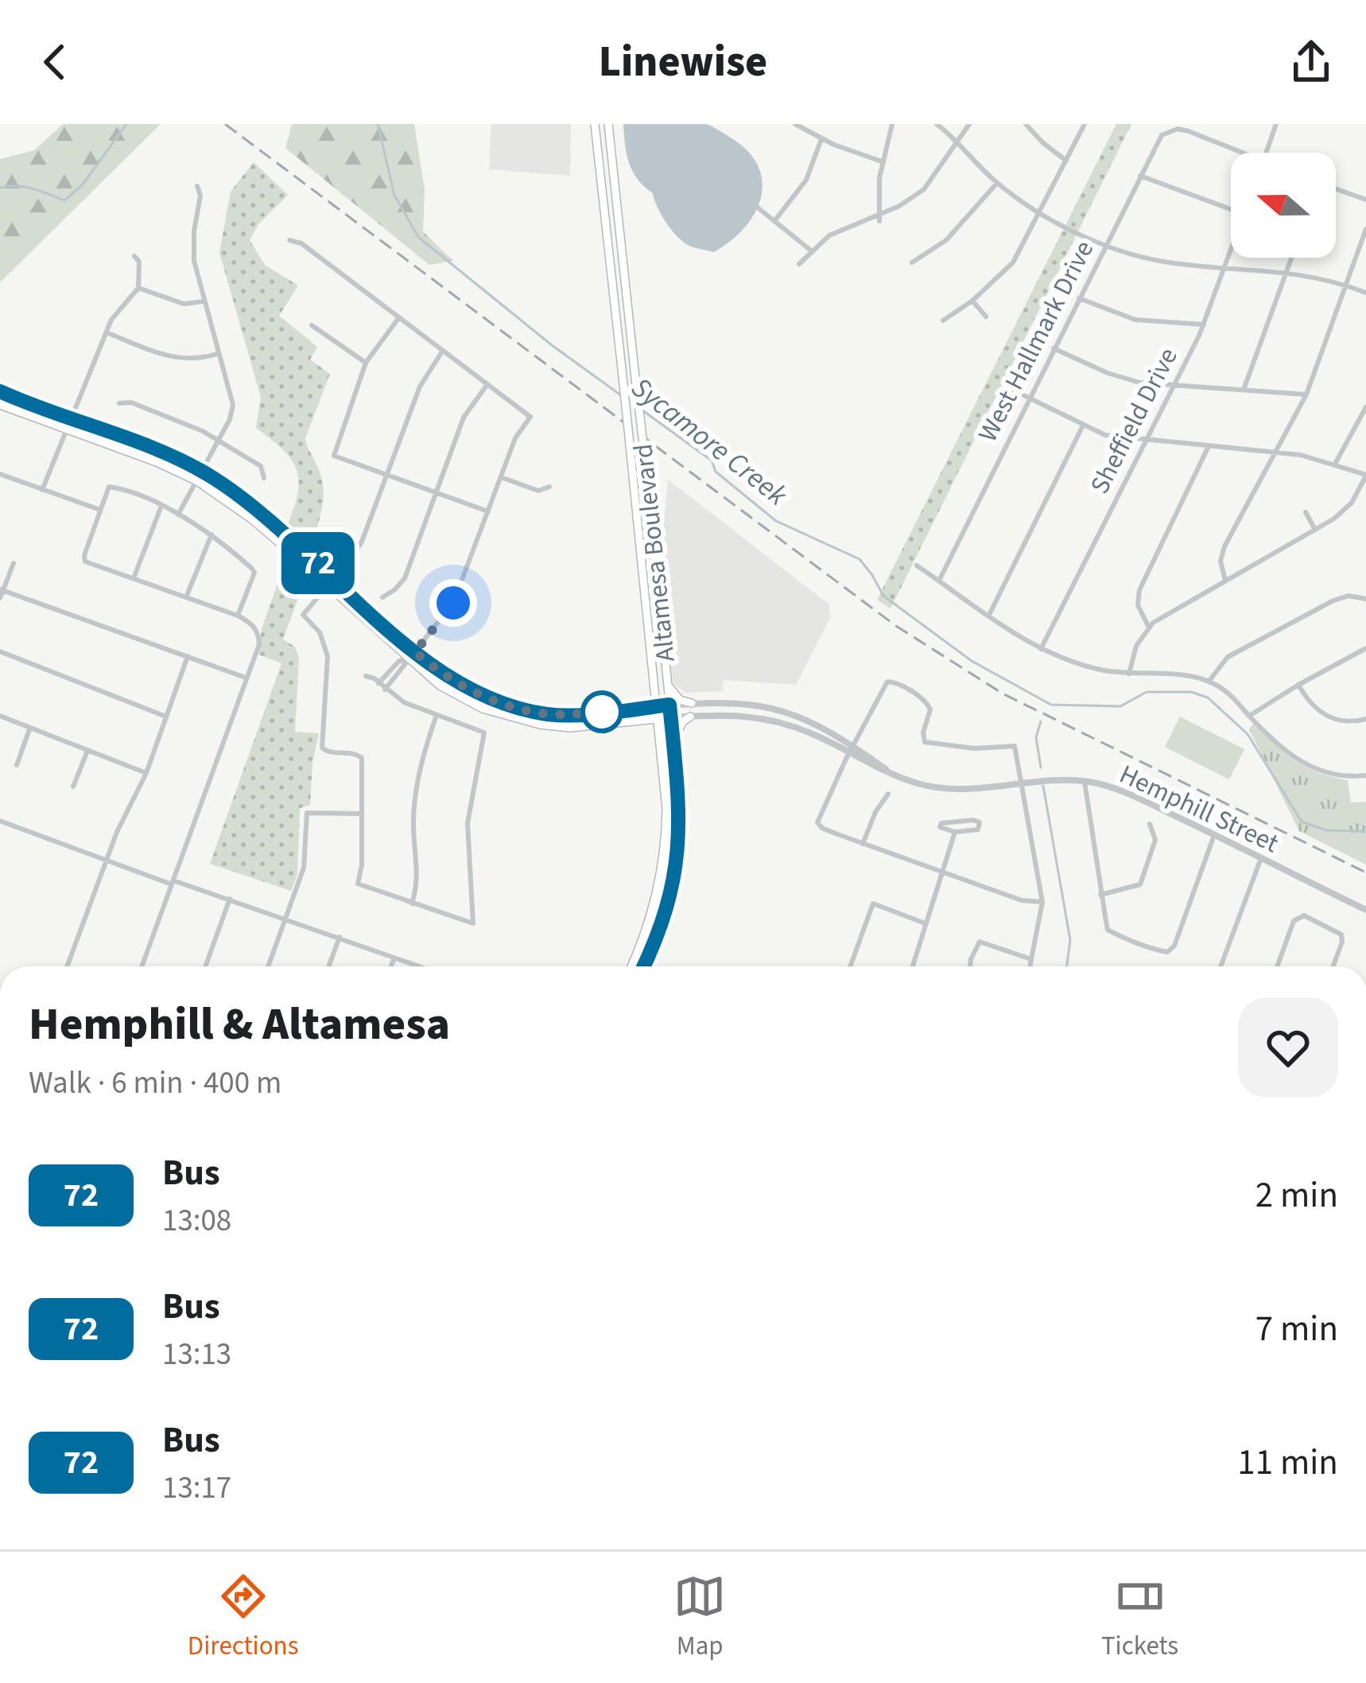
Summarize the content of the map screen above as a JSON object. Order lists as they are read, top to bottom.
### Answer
{
  "streets": {
    "main road": ["Altamesa Boulevard"],
    "street": ["West Hallmark Drive", "Sheffield Drive", "Hemphill Street"]
  },
  "crossings": [
    ["Altamesa Boulevard", "Hemphill Street"]
  ],
  "water": ["Sycamore Creek"],
  "lines": ["bus line 72"],
  "north": "left",
  "page": {
    "header": "Linewise",
    "on_map": "72",
    "heading": ["Hemphill & Altamesa", "Walk · 6 min · 400 m"],
    "list": [
      {
        "mark": "72",
        "name": "Bus",
        "note": "13:08",
        "value": "2 min"
      },
      {
        "mark": "72",
        "name": "Bus",
        "note": "13:13",
        "value": "7 min"
      },
      {
        "mark": "72",
        "name": "Bus",
        "note": "13:17",
        "value": "11 min"
      }
    ],
    "tabs": ["Directions", "Map", "Tickets"]
  }
}
